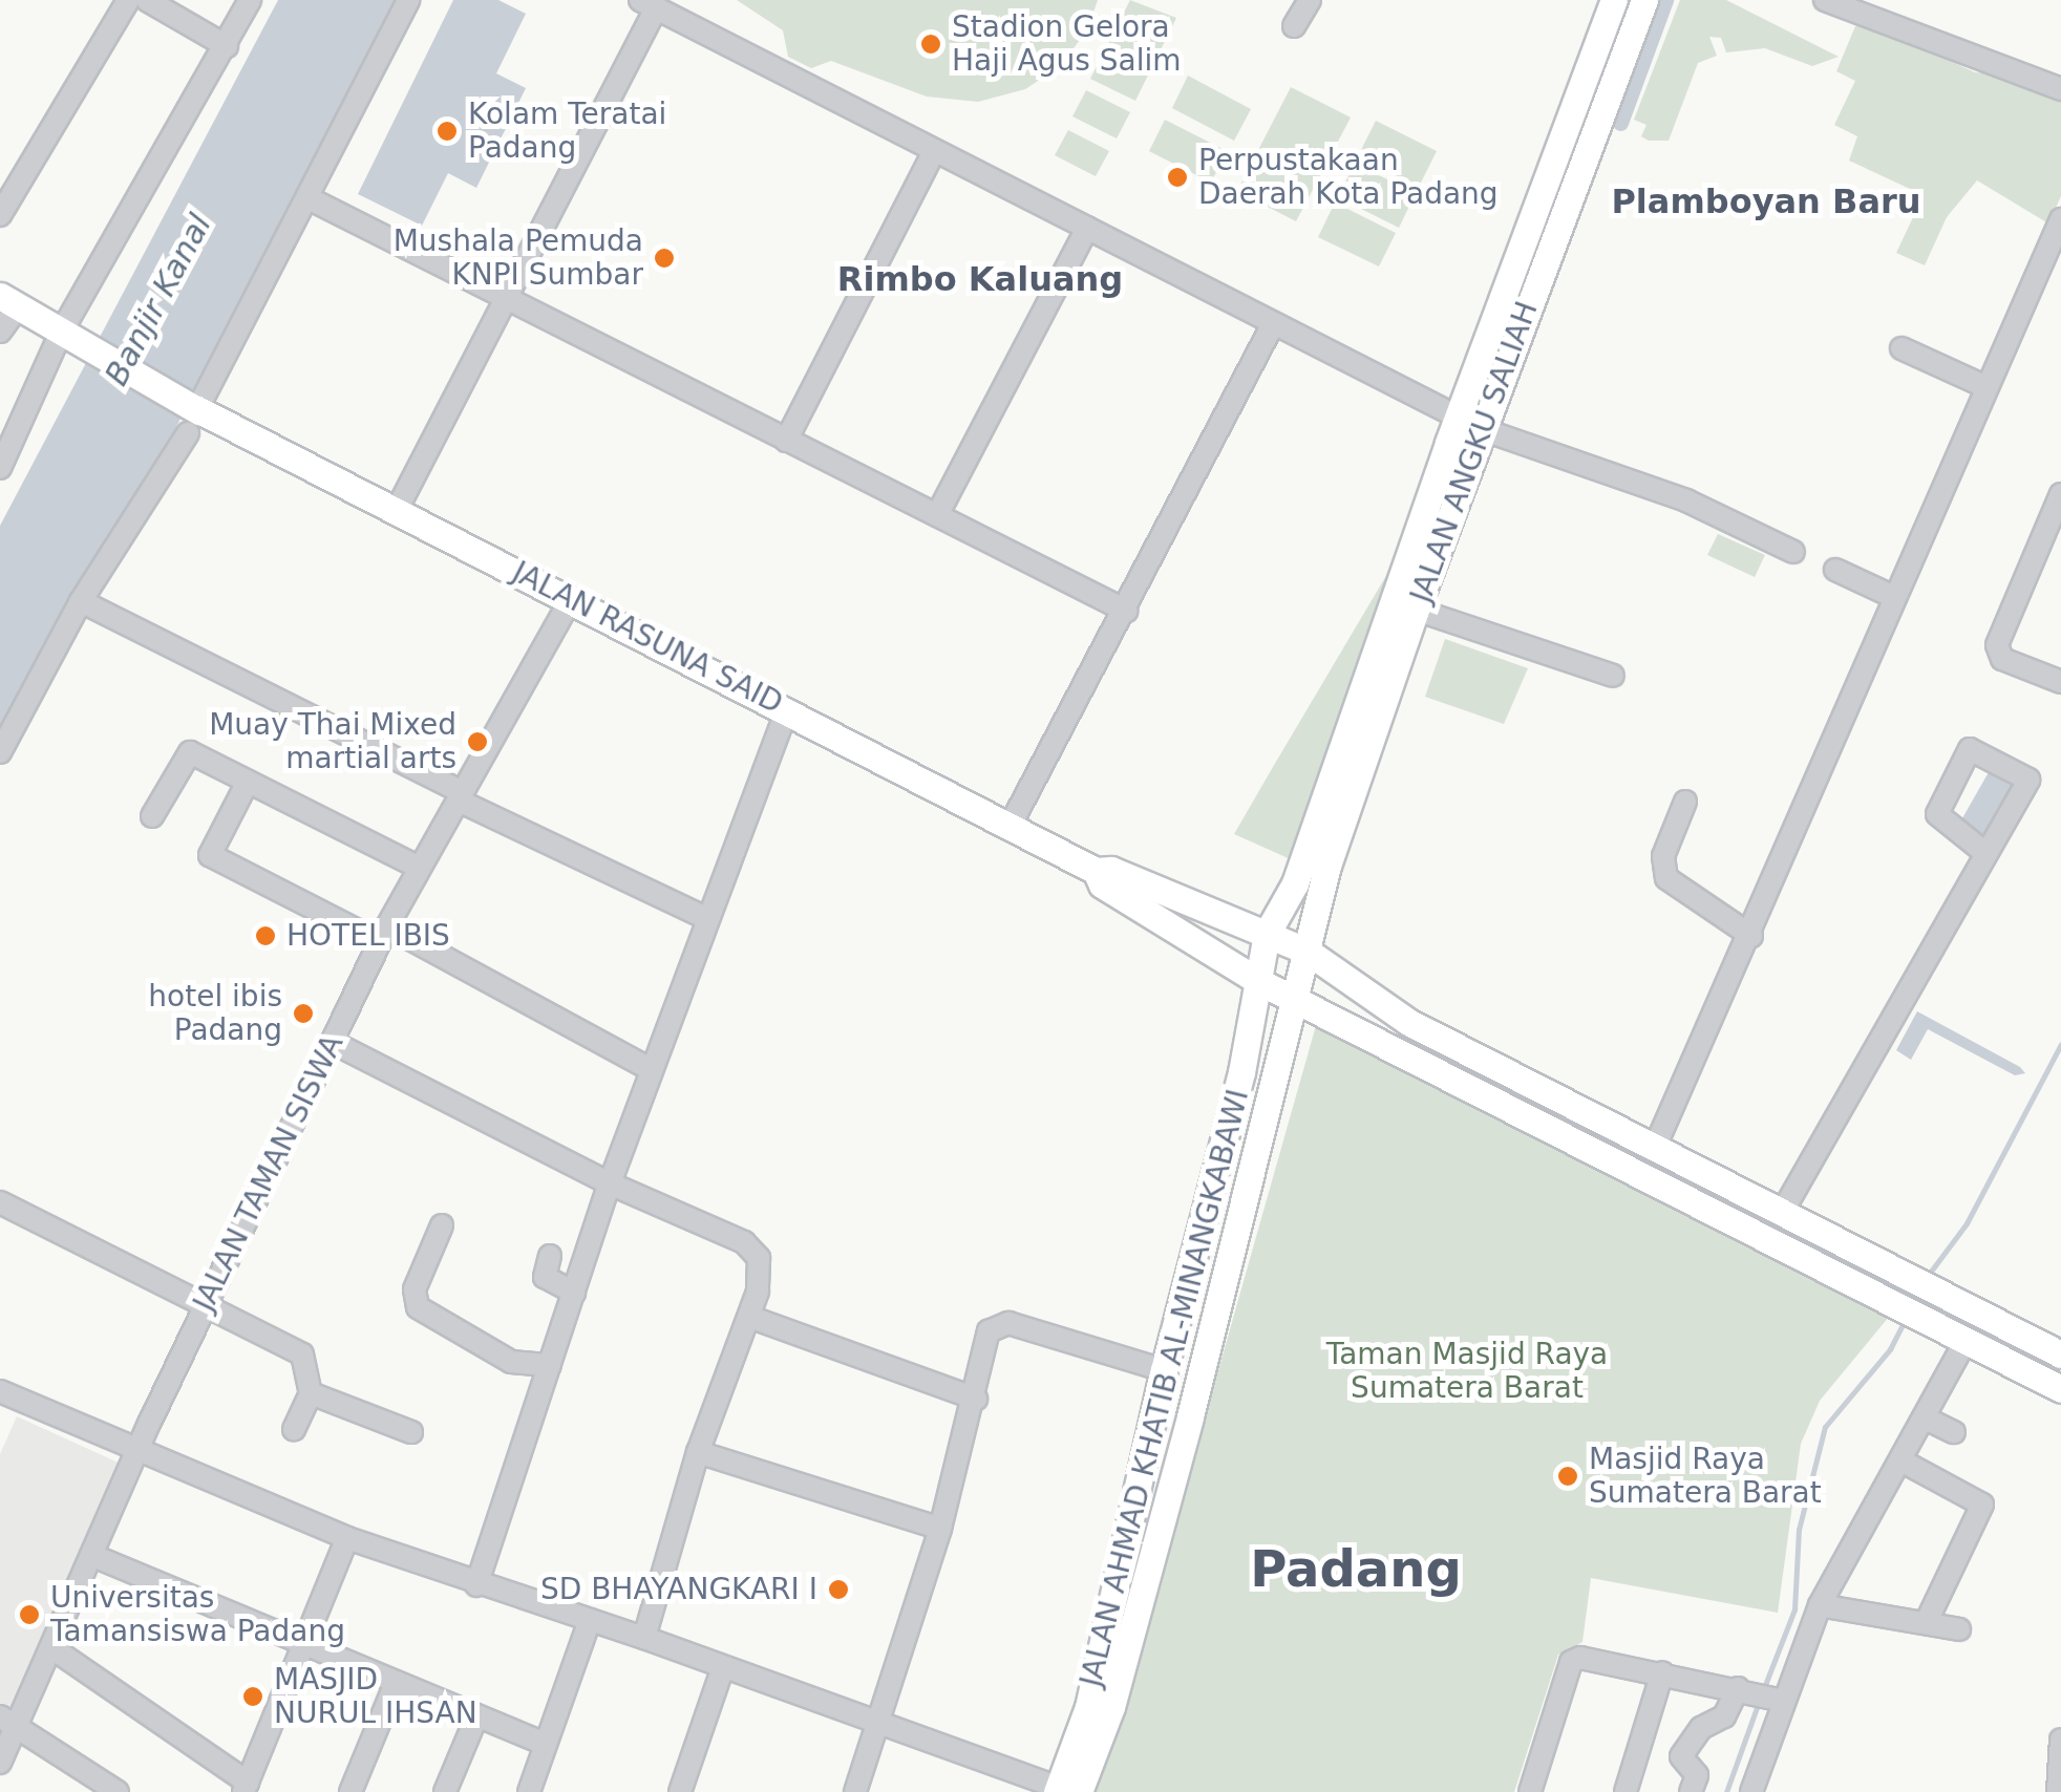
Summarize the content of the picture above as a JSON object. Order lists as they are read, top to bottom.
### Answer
{
  "streets": {
    "main road": ["JALAN ANGKU SALIAH", "JALAN RASUNA SAID", "JALAN AHMAD KHATIB AL-MINANGKABAWI"],
    "street": ["JALAN TAMAN SISWA"]
  },
  "crossings": [
    ["JALAN ANGKU SALIAH", "JALAN AHMAD KHATIB AL-MINANGKABAWI"],
    ["JALAN RASUNA SAID", "JALAN TAMAN SISWA"]
  ],
  "districts": ["Plamboyan Baru", "Rimbo Kaluang", "Padang"],
  "water": ["Banjir Kanal"],
  "parks": ["Taman Masjid Raya Sumatera Barat"],
  "places": [
    "Stadion Gelora Haji Agus Salim",
    "Kolam Teratai Padang",
    "Perpustakaan Daerah Kota Padang",
    "Mushala Pemuda KNPI Sumbar",
    "Muay Thai Mixed martial arts",
    "HOTEL IBIS",
    "hotel ibis Padang",
    "Masjid Raya Sumatera Barat",
    "SD BHAYANGKARI I",
    "Universitas Tamansiswa Padang",
    "MASJID NURUL IHSAN"
  ]
}
